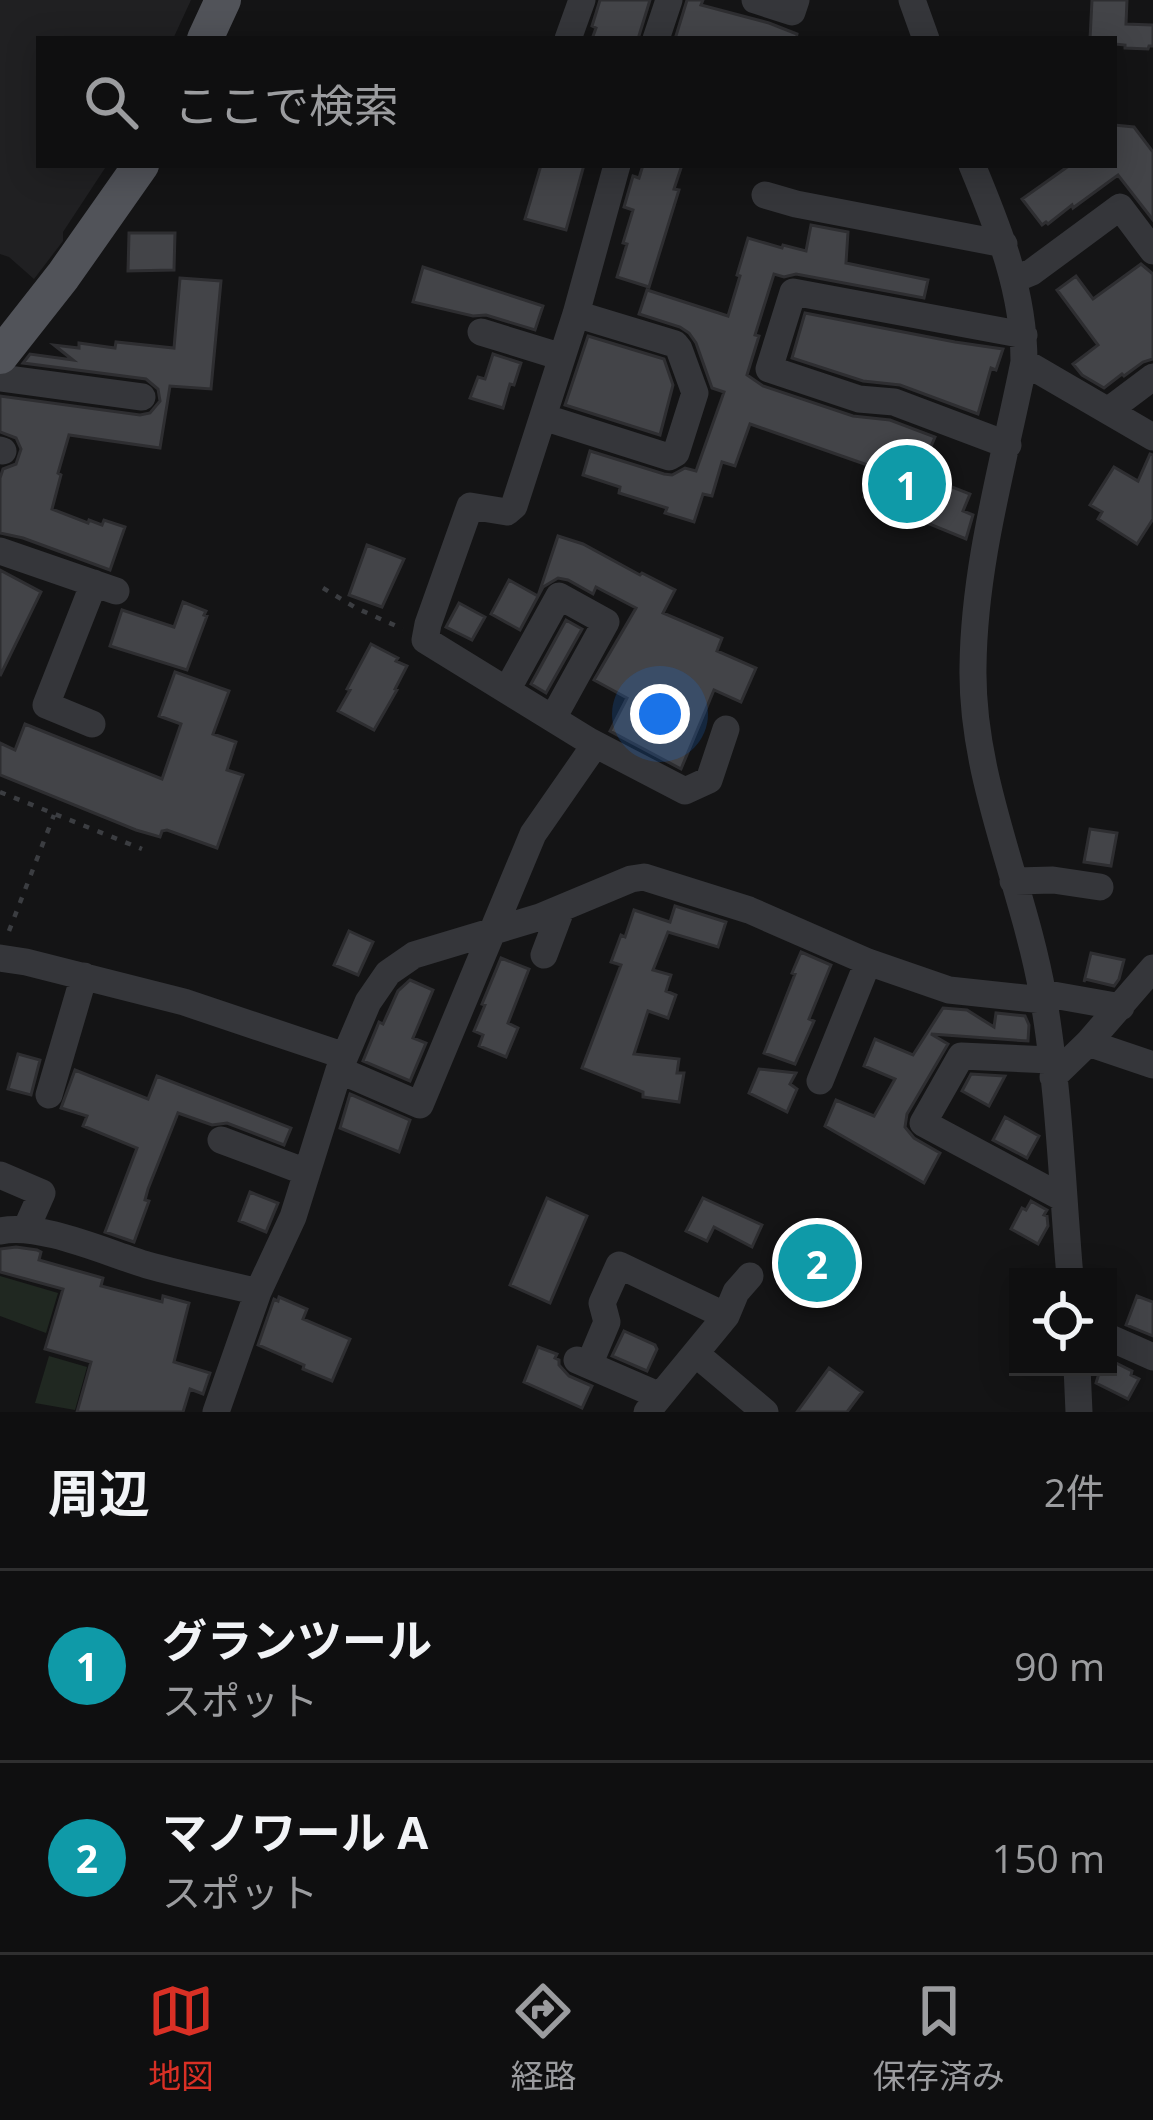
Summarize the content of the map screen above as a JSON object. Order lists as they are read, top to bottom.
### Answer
{
  "page": {
    "search": "ここで検索",
    "pins": ["1", "2"],
    "heading": ["周辺", "2件"],
    "list": [
      {
        "mark": "1",
        "name": "グランツール",
        "note": "スポット",
        "value": "90 m"
      },
      {
        "mark": "2",
        "name": "マノワール A",
        "note": "スポット",
        "value": "150 m"
      }
    ],
    "nav": ["地図", "経路", "保存済み"]
  }
}
